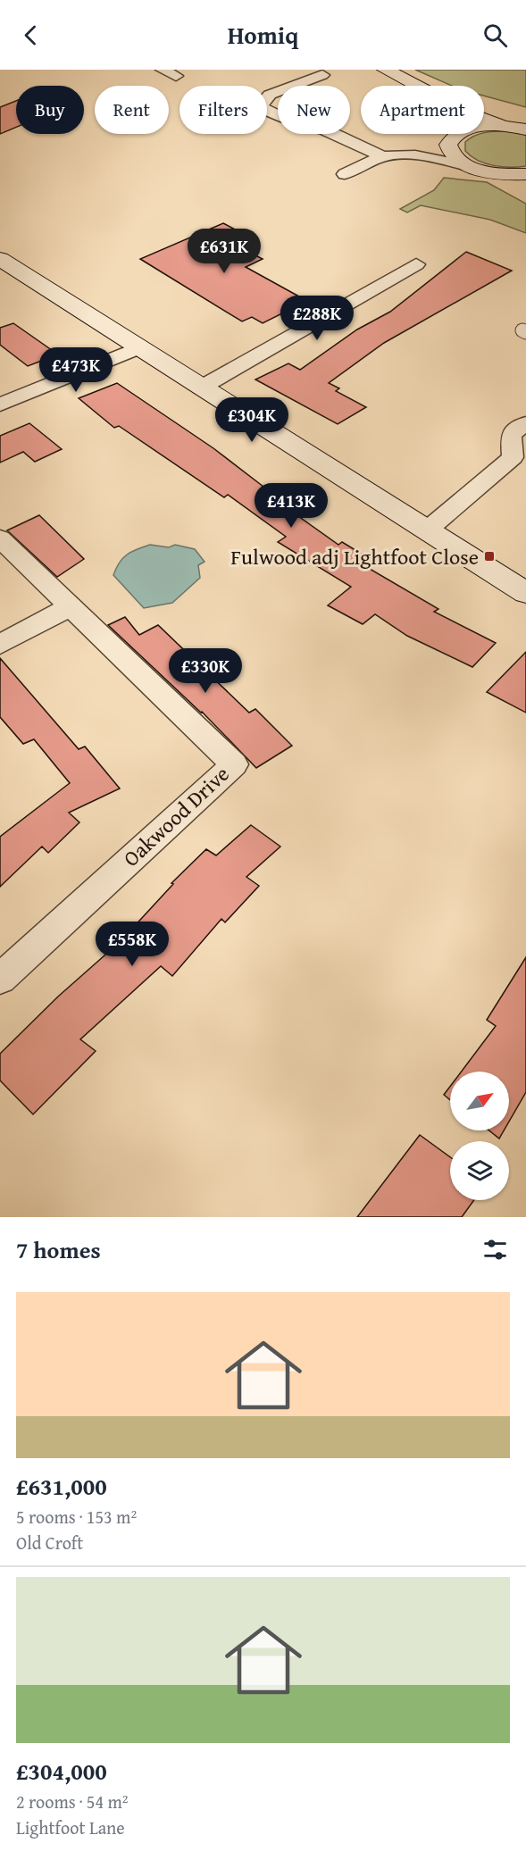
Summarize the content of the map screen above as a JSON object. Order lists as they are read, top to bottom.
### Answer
{
  "streets": {
    "street": ["Oakwood Drive"]
  },
  "places": {
    "transit": ["Fulwood adj Lightfoot Close"]
  },
  "north": "top right",
  "page": {
    "header": "Homiq",
    "chip": [
      "Buy",
      "Rent",
      "Filters",
      "New",
      "Apartment"
    ],
    "price": [
      "£631K",
      "£288K",
      "£473K",
      "£304K",
      "£413K",
      "£330K",
      "£558K"
    ],
    "heading": "7 homes",
    "list": [
      {
        "name": "£631,000",
        "note": "5 rooms · 153 m² · Old Croft"
      },
      {
        "name": "£304,000",
        "note": "2 rooms · 54 m² · Lightfoot Lane"
      }
    ]
  }
}
